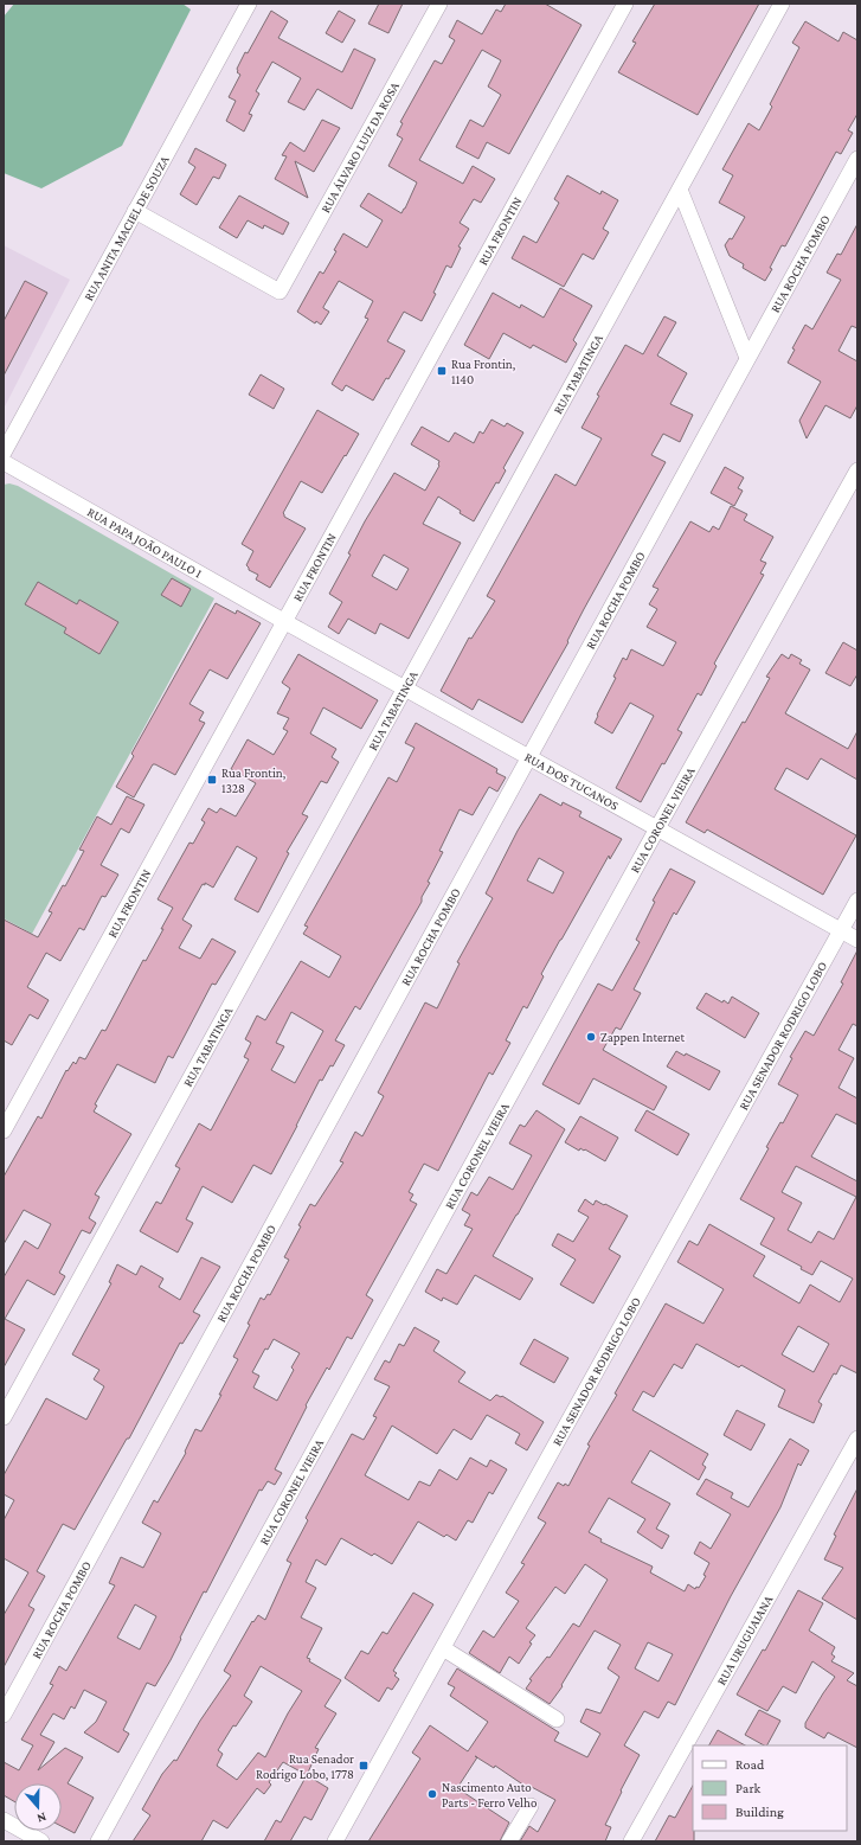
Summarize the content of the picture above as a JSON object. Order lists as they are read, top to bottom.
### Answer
{
  "streets": {
    "street": [
      "RUA ÁLVARO LUIZ DA ROSA",
      "RUA ANITA MACIEL DE SOUZA",
      "RUA FRONTIN",
      "RUA ROCHA POMBO",
      "RUA TABATINGA",
      "RUA PAPA JOÃO PAULO I",
      "RUA DOS TUCANOS",
      "RUA CORONEL VIEIRA",
      "RUA SENADOR RODRIGO LOBO",
      "RUA URUGUAIANA"
    ]
  },
  "crossings": [
    ["RUA ÁLVARO LUIZ DA ROSA", "RUA ANITA MACIEL DE SOUZA"],
    ["RUA FRONTIN", "RUA PAPA JOÃO PAULO I"],
    ["RUA FRONTIN", "RUA DOS TUCANOS"],
    ["RUA ROCHA POMBO", "RUA DOS TUCANOS"],
    ["RUA TABATINGA", "RUA DOS TUCANOS"],
    ["RUA PAPA JOÃO PAULO I", "RUA DOS TUCANOS"],
    ["RUA DOS TUCANOS", "RUA CORONEL VIEIRA"],
    ["RUA DOS TUCANOS", "RUA SENADOR RODRIGO LOBO"]
  ],
  "places": {
    "transit": ["Rua Frontin, 1140", "Rua Frontin, 1328", "Rua Senador Rodrigo Lobo, 1778"],
    "other": ["Zappen Internet", "Nascimento Auto Parts - Ferro Velho"]
  },
  "legend": ["Road", "Park", "Building"],
  "north": "bottom"
}
